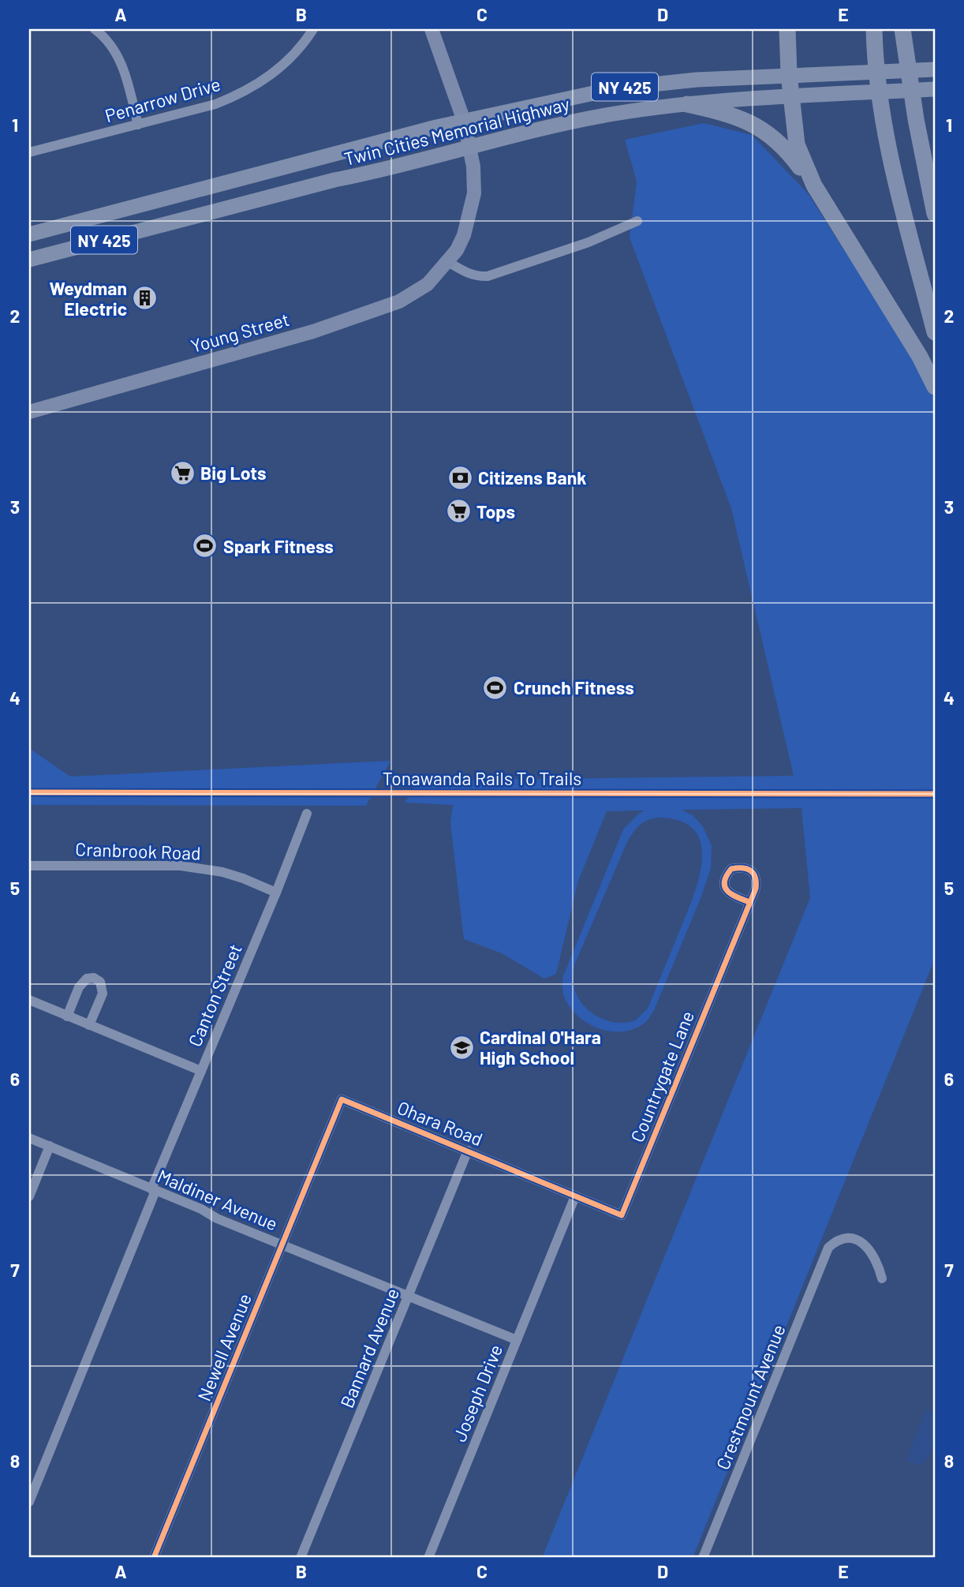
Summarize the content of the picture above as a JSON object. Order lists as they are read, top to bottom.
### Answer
{
  "streets": {
    "main road": ["NY 425", "Twin Cities Memorial Highway"],
    "street": [
      "Penarrow Drive",
      "Young Street",
      "Cranbrook Road",
      "Canton Street",
      "Countrygate Lane",
      "Ohara Road",
      "Maldiner Avenue",
      "Newell Avenue",
      "Bannard Avenue",
      "Joseph Drive",
      "Crestmount Avenue"
    ],
    "cycle path": ["Tonawanda Rails To Trails"]
  },
  "crossings": [
    ["Twin Cities Memorial Highway", "Young Street"],
    ["Cranbrook Road", "Canton Street"],
    ["Canton Street", "Maldiner Avenue"],
    ["Countrygate Lane", "Ohara Road"],
    ["Countrygate Lane", "Joseph Drive"],
    ["Ohara Road", "Newell Avenue"],
    ["Ohara Road", "Bannard Avenue"],
    ["Ohara Road", "Joseph Drive"],
    ["Maldiner Avenue", "Newell Avenue"],
    ["Maldiner Avenue", "Bannard Avenue"],
    ["Maldiner Avenue", "Joseph Drive"]
  ],
  "places": {
    "building": ["Weydman Electric"],
    "supermarket": ["Big Lots", "Tops"],
    "bank": ["Citizens Bank"],
    "sports": ["Spark Fitness", "Crunch Fitness"],
    "school or university": ["Cardinal O'Hara High School"]
  },
  "grid": {
    "columns": [
      "A",
      "B",
      "C",
      "D",
      "E"
    ],
    "rows": [
      "1",
      "2",
      "3",
      "4",
      "5",
      "6",
      "7",
      "8"
    ]
  }
}
